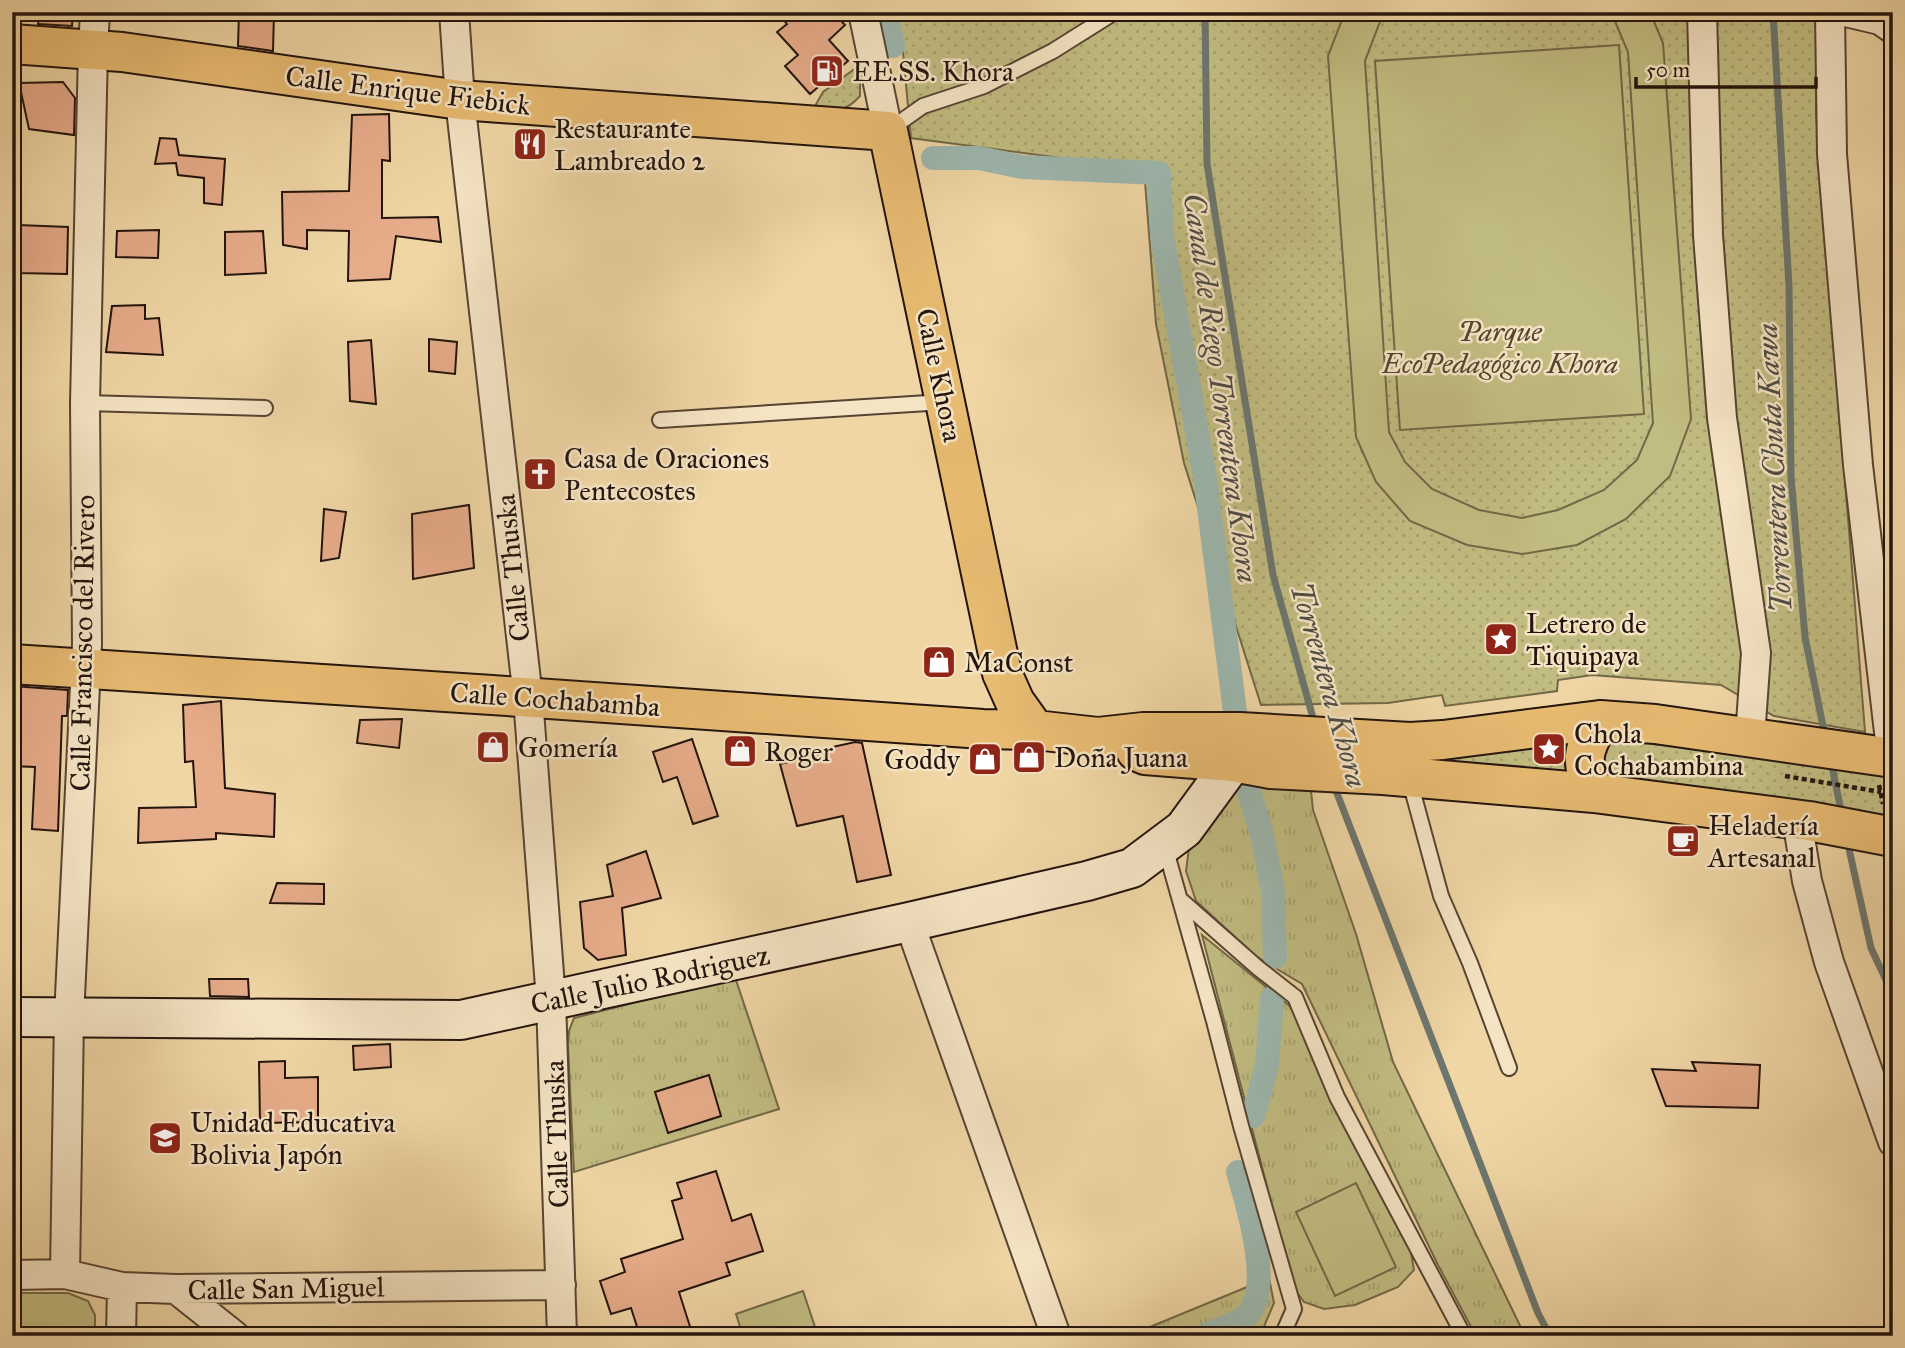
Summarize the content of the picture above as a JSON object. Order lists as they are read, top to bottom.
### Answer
{
  "streets": {
    "main road": [
      "Calle Enrique Fiebick",
      "Calle Khora",
      "Calle Cochabamba",
      "Calle Julio Rodriguez"
    ],
    "street": ["Calle Thuska", "Calle Francisco del Rivero", "Calle San Miguel"]
  },
  "crossings": [
    ["Calle Enrique Fiebick", "Calle Khora"],
    ["Calle Enrique Fiebick", "Calle Thuska"],
    ["Calle Enrique Fiebick", "Calle Francisco del Rivero"],
    ["Calle Khora", "Calle Cochabamba"],
    ["Calle Thuska", "Calle Cochabamba"],
    ["Calle Thuska", "Calle Julio Rodriguez"],
    ["Calle Thuska", "Calle San Miguel"],
    ["Calle Francisco del Rivero", "Calle Cochabamba"],
    ["Calle Francisco del Rivero", "Calle Julio Rodriguez"],
    ["Calle Francisco del Rivero", "Calle San Miguel"]
  ],
  "water": ["Canal de Riego Torrentera Khora", "Torrentera Chuta Kawa", "Torrentera Khora"],
  "parks": ["Parque EcoPedagógico Khora"],
  "places": {
    "fuel station": ["EE.SS. Khora"],
    "restaurant": ["Restaurante Lambreado 2"],
    "church": ["Casa de Oraciones Pentecostes"],
    "place": ["Letrero de Tiquipaya", "Chola Cochabambina"],
    "shop": [
      "MaConst",
      "Gomería",
      "Roger",
      "Doña Juana",
      "Goddy"
    ],
    "cafe": ["Heladería Artesanal"],
    "school or university": ["Unidad Educativa Bolivia Japón"]
  },
  "scale_bar": "50 m"
}
